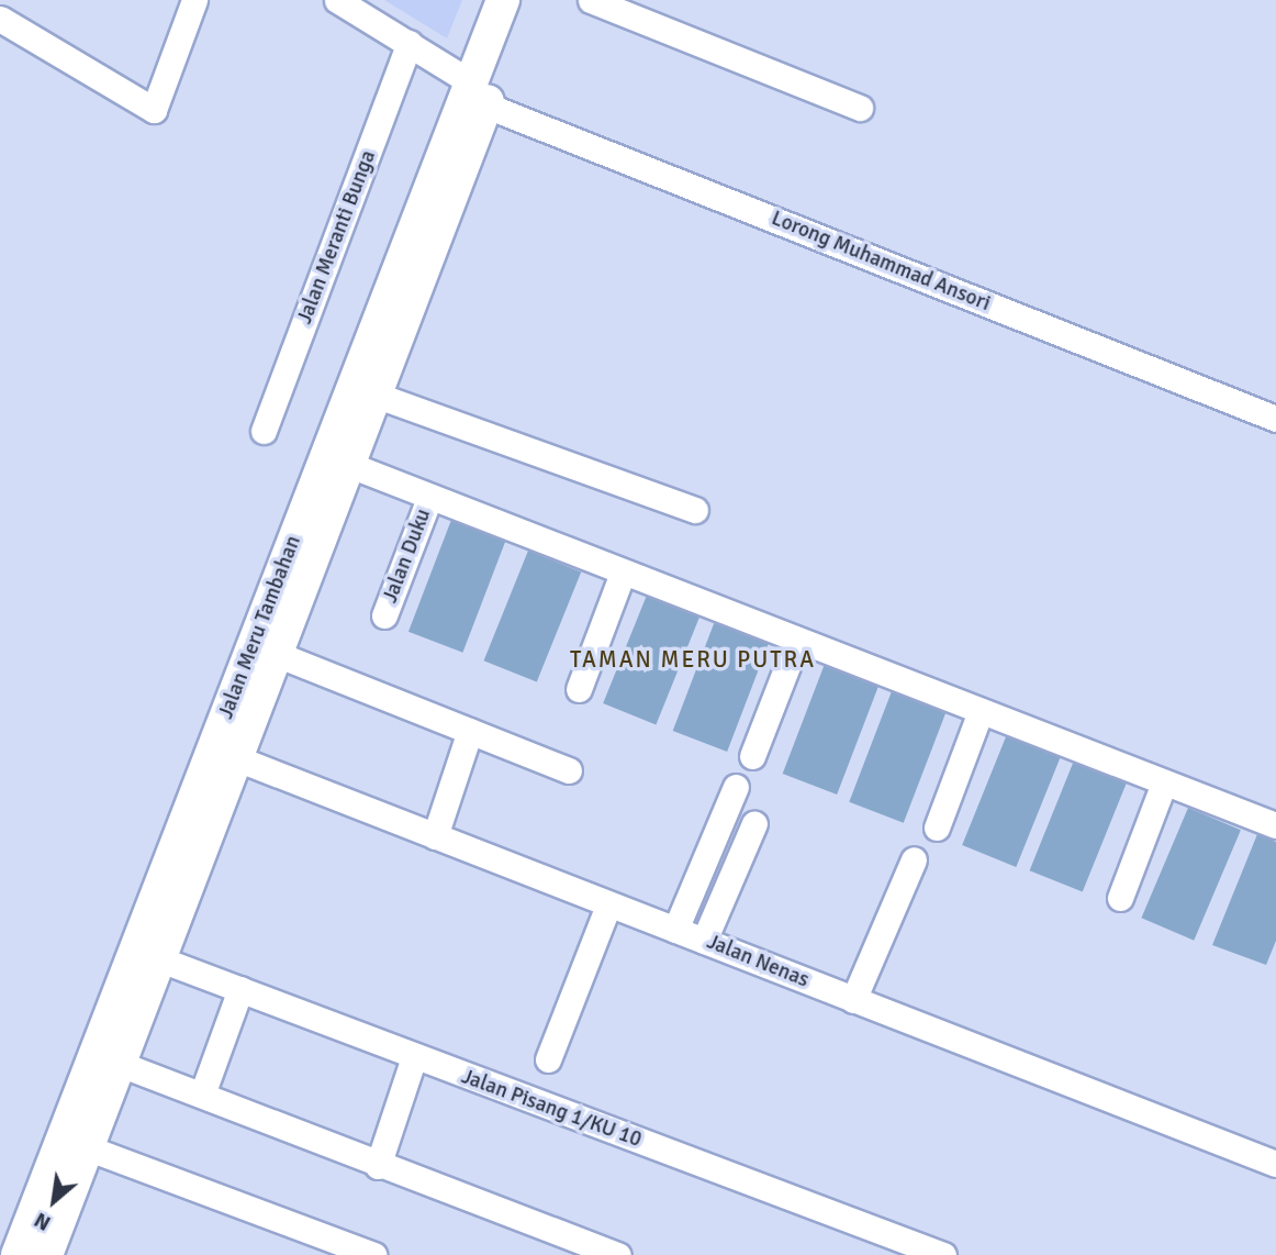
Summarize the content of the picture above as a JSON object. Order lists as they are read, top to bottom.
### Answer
{
  "streets": {
    "main road": ["Jalan Meru Tambahan"],
    "street": [
      "Jalan Meranti Bunga",
      "Lorong Muhammad Ansori",
      "Jalan Duku",
      "Jalan Nenas",
      "Jalan Pisang 1/KU 10"
    ]
  },
  "crossings": [
    ["Jalan Meranti Bunga", "Lorong Muhammad Ansori"],
    ["Lorong Muhammad Ansori", "Jalan Meru Tambahan"],
    ["Jalan Meru Tambahan", "Jalan Nenas"],
    ["Jalan Meru Tambahan", "Jalan Pisang 1/KU 10"]
  ],
  "districts": ["TAMAN MERU PUTRA"],
  "north": "bottom left"
}
